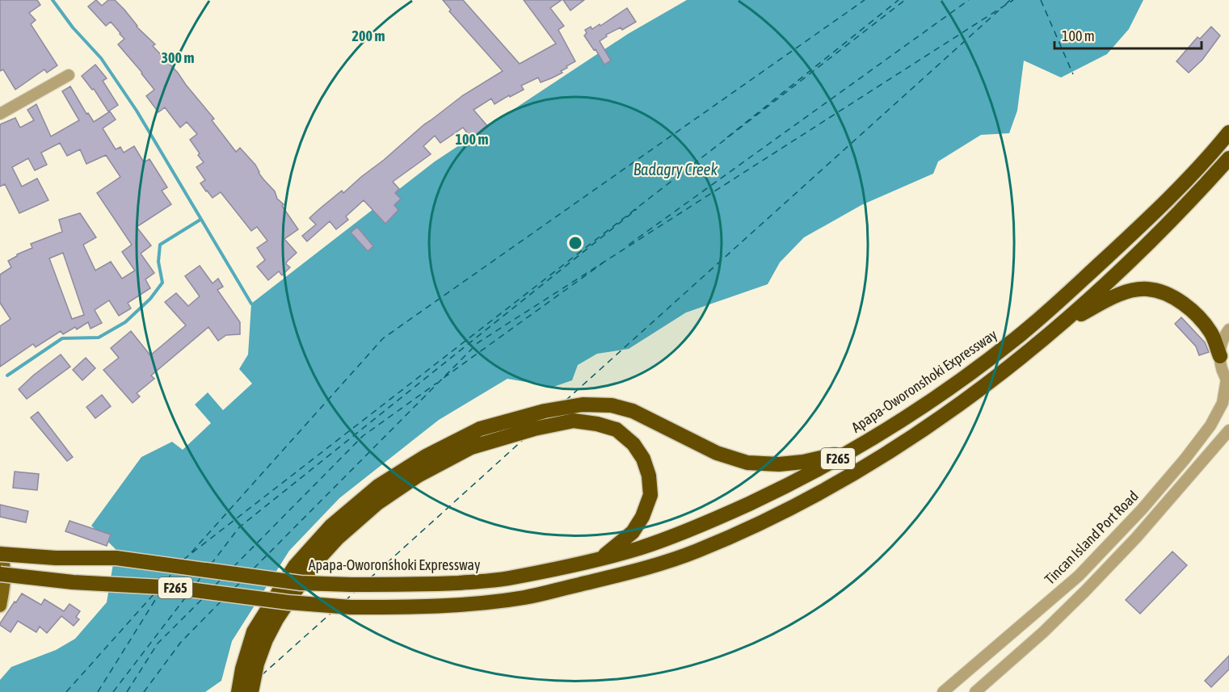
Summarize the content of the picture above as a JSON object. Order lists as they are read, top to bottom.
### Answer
{
  "streets": {
    "highway": ["Apapa-Oworonshoki Expressway", "F265"],
    "street": ["Tincan Island Port Road"]
  },
  "water": ["Badagry Creek"],
  "scale_bar": "100 m",
  "rings": ["200 m", "300 m", "100 m"]
}
